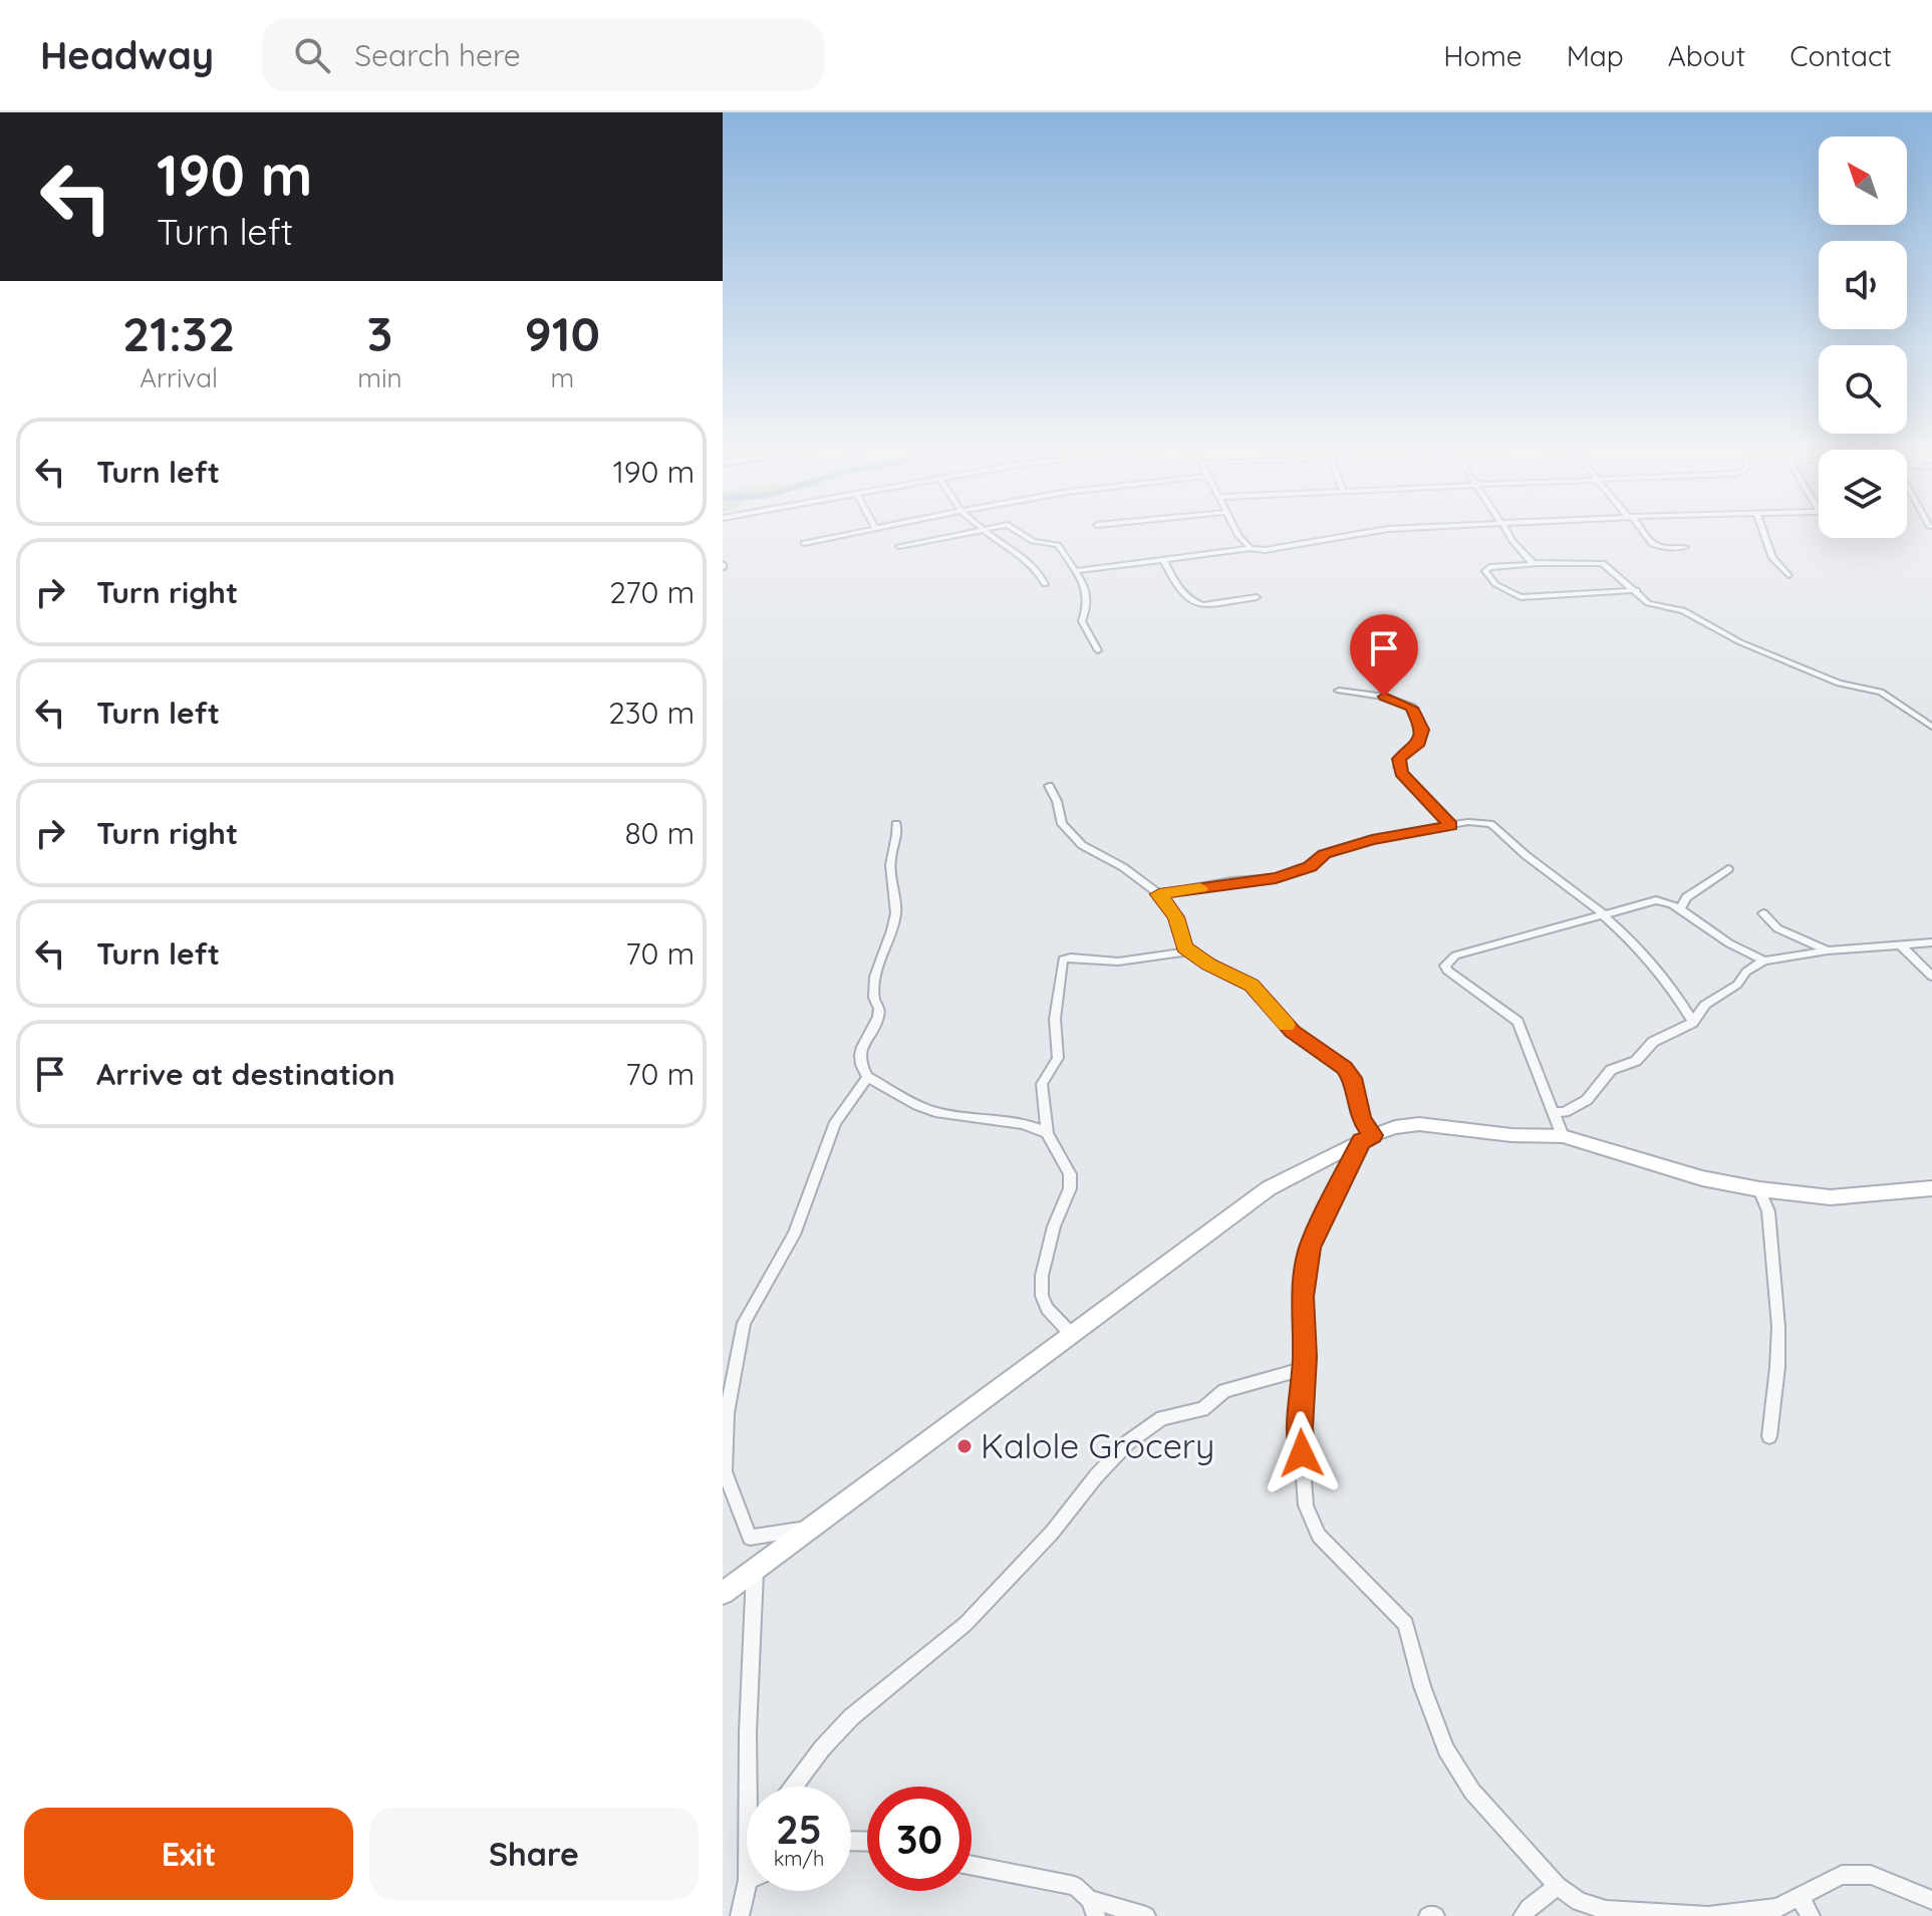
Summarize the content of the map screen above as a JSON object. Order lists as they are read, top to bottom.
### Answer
{
  "places": ["Kalole Grocery"],
  "north": "top left",
  "page": {
    "header": "Headway",
    "search": "Search here",
    "nav": [
      "Home",
      "Map",
      "About",
      "Contact"
    ],
    "turn": ["190 m", "Turn left"],
    "eta": [
      "21:32",
      "Arrival",
      "3",
      "min",
      "910",
      "m"
    ],
    "list": [
      {
        "name": "Turn left",
        "value": "190 m"
      },
      {
        "name": "Turn right",
        "value": "270 m"
      },
      {
        "name": "Turn left",
        "value": "230 m"
      },
      {
        "name": "Turn right",
        "value": "80 m"
      },
      {
        "name": "Turn left",
        "value": "70 m"
      },
      {
        "name": "Arrive at destination",
        "value": "70 m"
      }
    ],
    "speed": "25 km/h",
    "limit": "30",
    "buttons": ["Exit", "Share"]
  }
}
